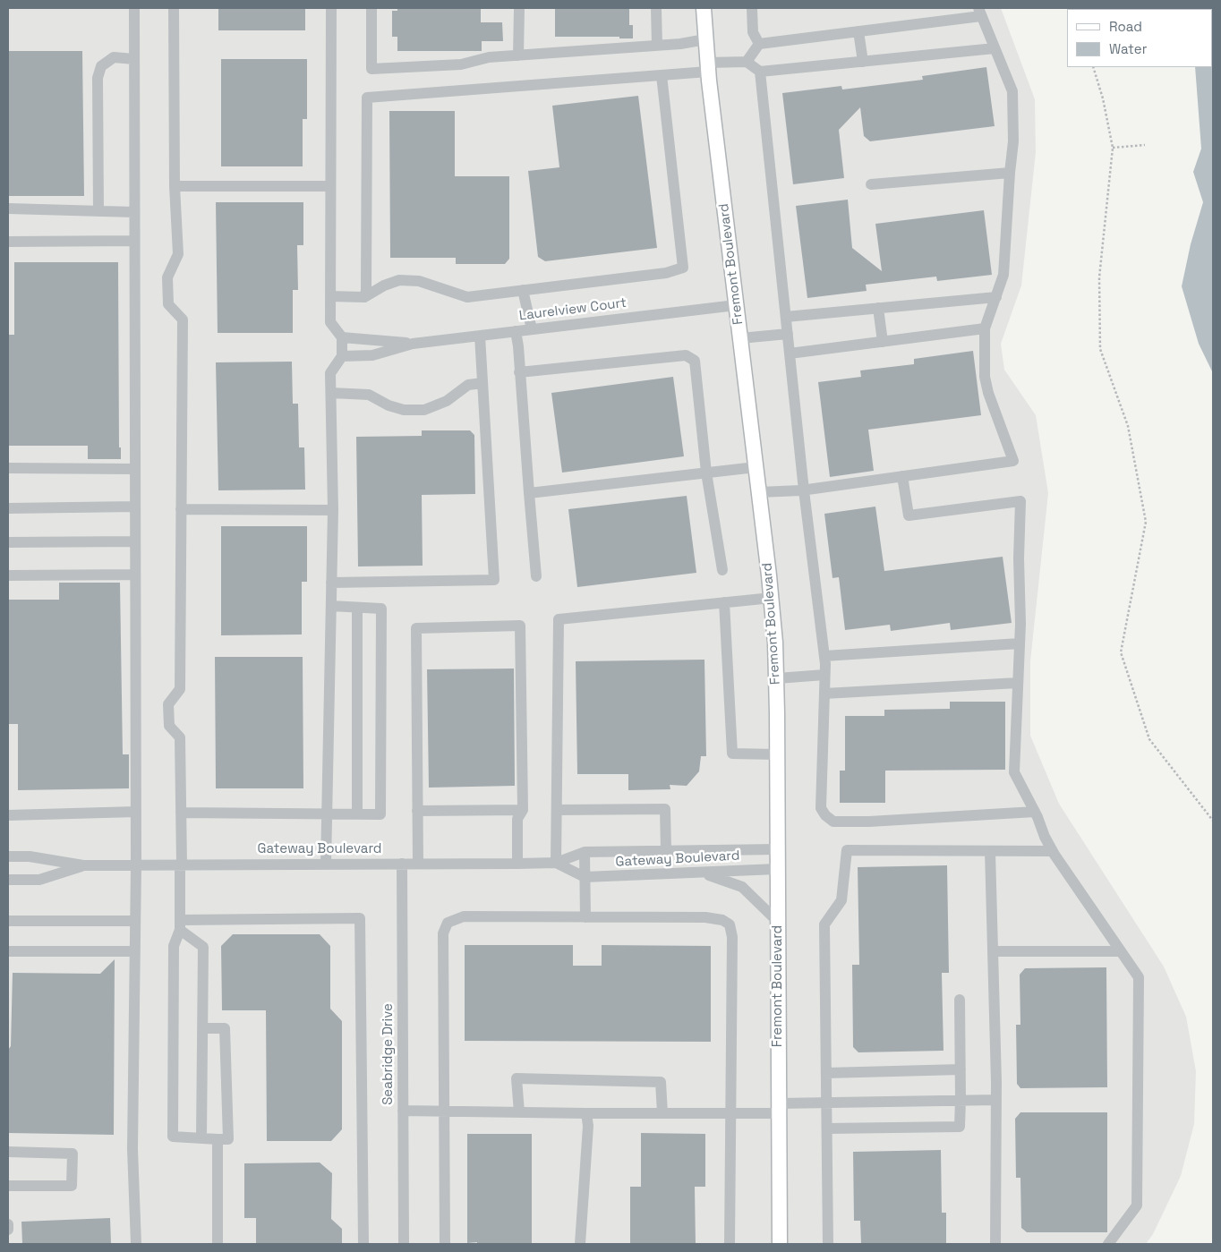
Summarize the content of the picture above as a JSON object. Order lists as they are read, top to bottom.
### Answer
{
  "streets": {
    "main road": ["Fremont Boulevard"],
    "street": ["Laurelview Court", "Gateway Boulevard", "Seabridge Drive"]
  },
  "crossings": [
    ["Fremont Boulevard", "Laurelview Court"],
    ["Fremont Boulevard", "Gateway Boulevard"],
    ["Gateway Boulevard", "Seabridge Drive"]
  ],
  "legend": ["Road", "Water"]
}
